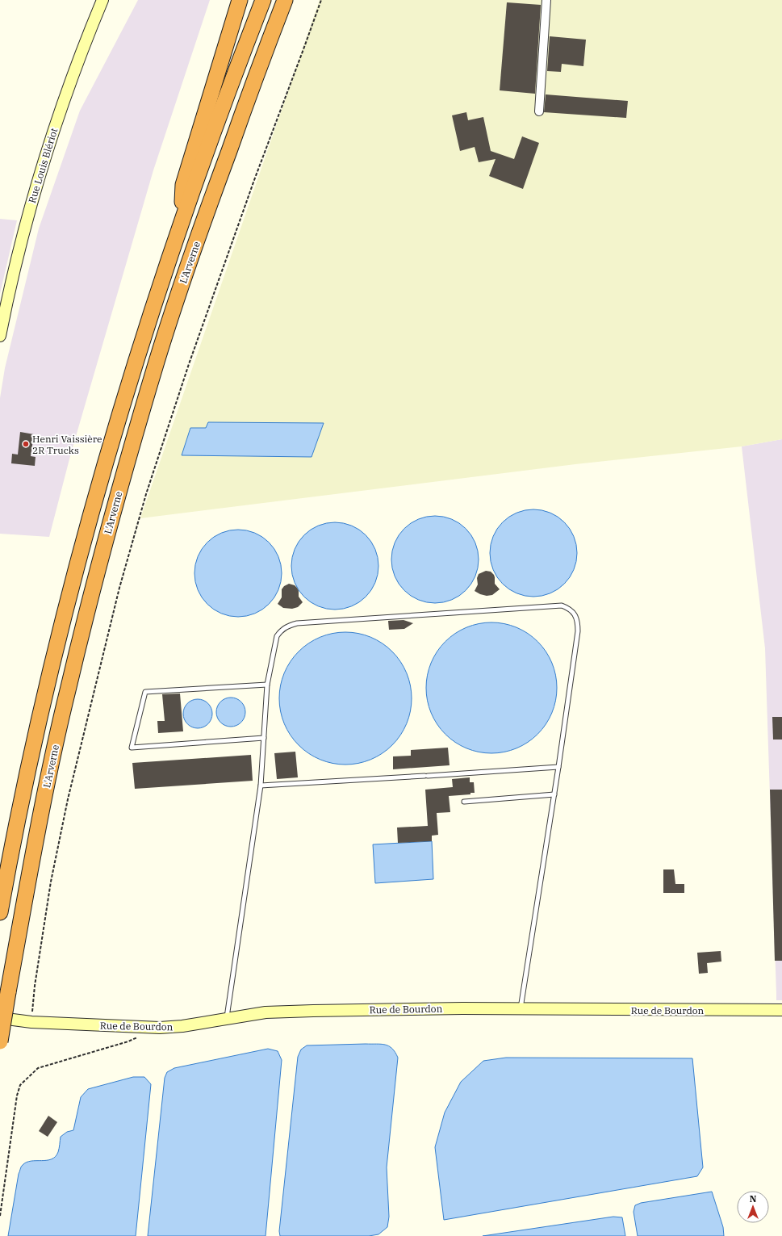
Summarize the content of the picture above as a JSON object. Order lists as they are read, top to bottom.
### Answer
{
  "streets": {
    "highway": ["L'Arverne"],
    "main road": ["Rue Louis Blériot", "Rue de Bourdon"]
  },
  "places": ["Henri Vaissière 2R Trucks"],
  "north": "top"
}
